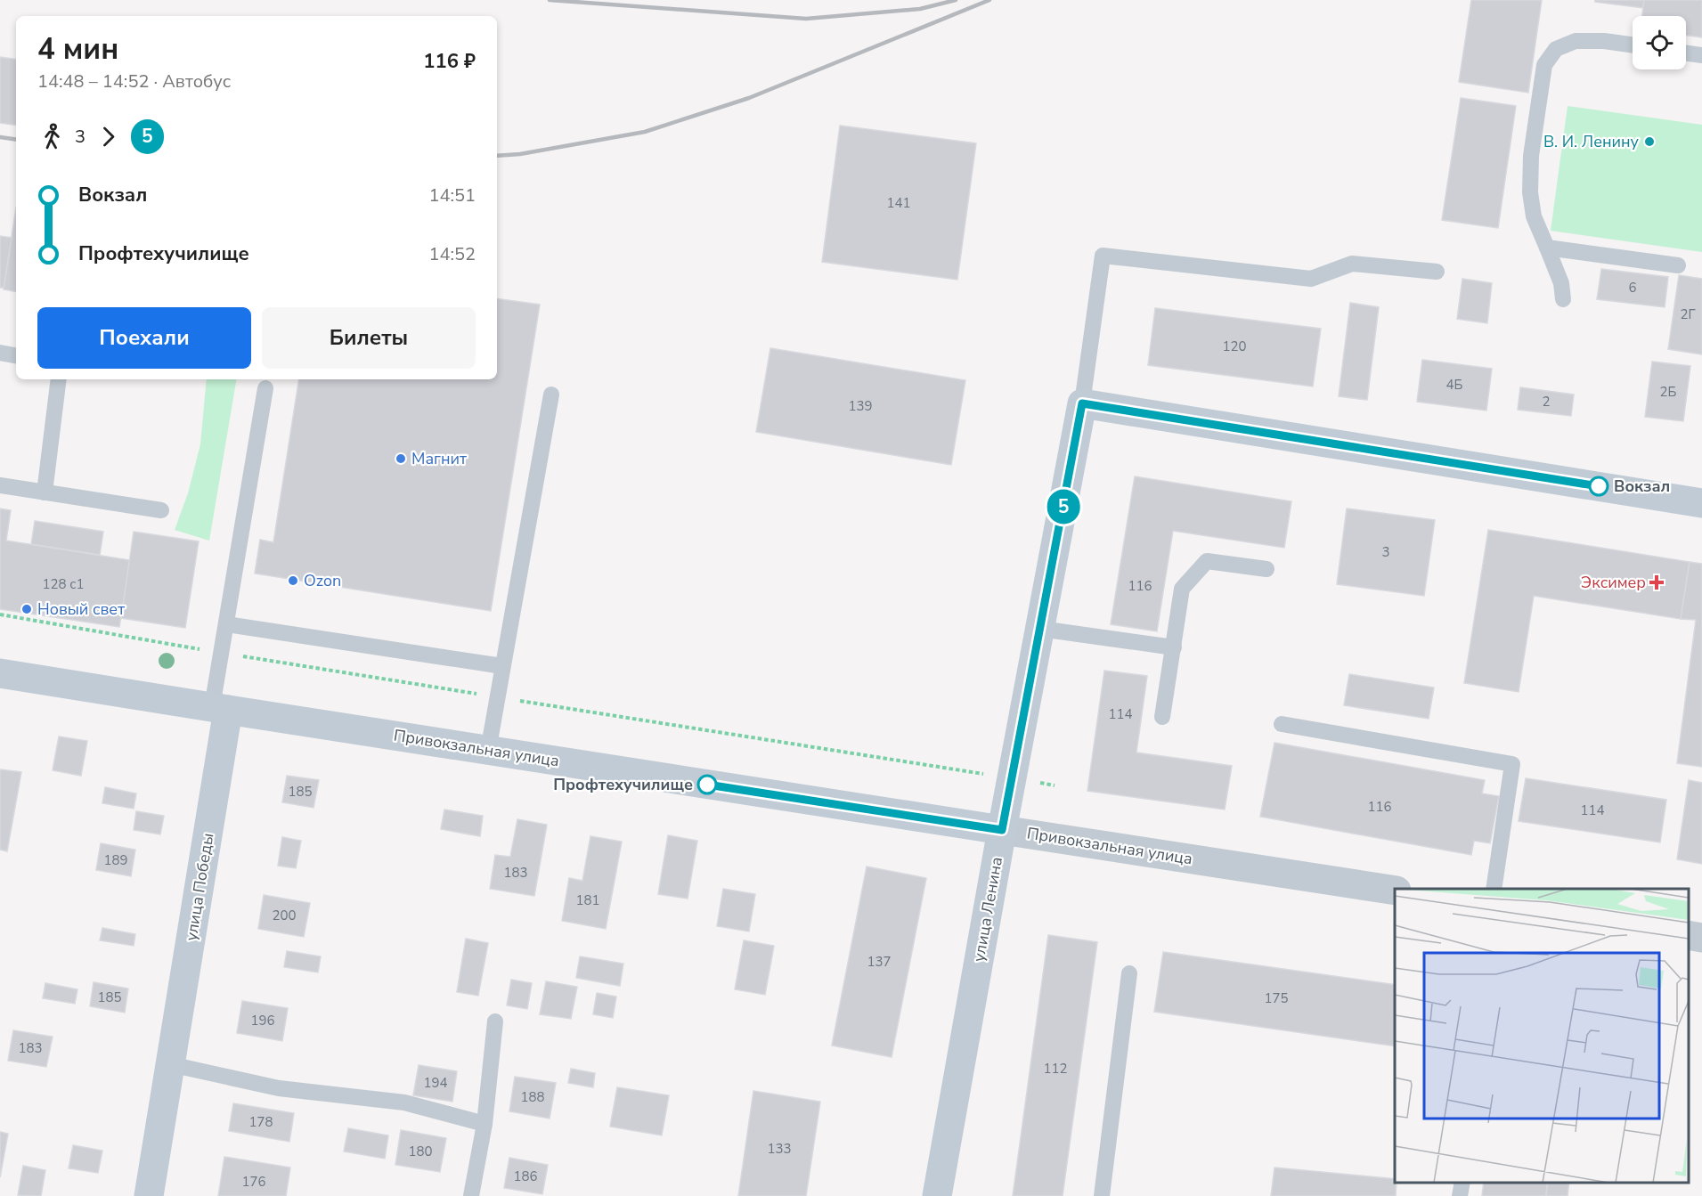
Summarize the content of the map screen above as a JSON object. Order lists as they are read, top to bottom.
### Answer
{
  "streets": {
    "street": ["Привокзальная улица", "улица Победы", "улица Ленина"]
  },
  "crossings": [
    ["Привокзальная улица", "улица Победы"],
    ["Привокзальная улица", "улица Ленина"]
  ],
  "places": {
    "other": [
      "В. И. Ленину",
      "Магнит",
      "Вокзал",
      "Ozon",
      "Новый свет",
      "Профтехучилище"
    ],
    "health": ["Эксимер"]
  },
  "lines": ["bus line 5"],
  "house_numbers": [
    "141",
    "6",
    "2Г",
    "120",
    "4Б",
    "2Б",
    "2",
    "139",
    "3",
    "128 с1",
    "116",
    "114",
    "185",
    "116",
    "114",
    "189",
    "183",
    "181",
    "200",
    "137",
    "185",
    "175",
    "196",
    "183",
    "112",
    "194",
    "188",
    "178",
    "133",
    "180",
    "186",
    "176"
  ],
  "page": {
    "on_map": "5",
    "heading": ["4 мин", "14:48 – 14:52 · Автобус", "116 ₽"],
    "legs": ["3", "5"],
    "list": [
      {
        "name": "Вокзал",
        "value": "14:51"
      },
      {
        "name": "Профтехучилище",
        "value": "14:52"
      }
    ],
    "buttons": ["Поехали", "Билеты"]
  }
}
